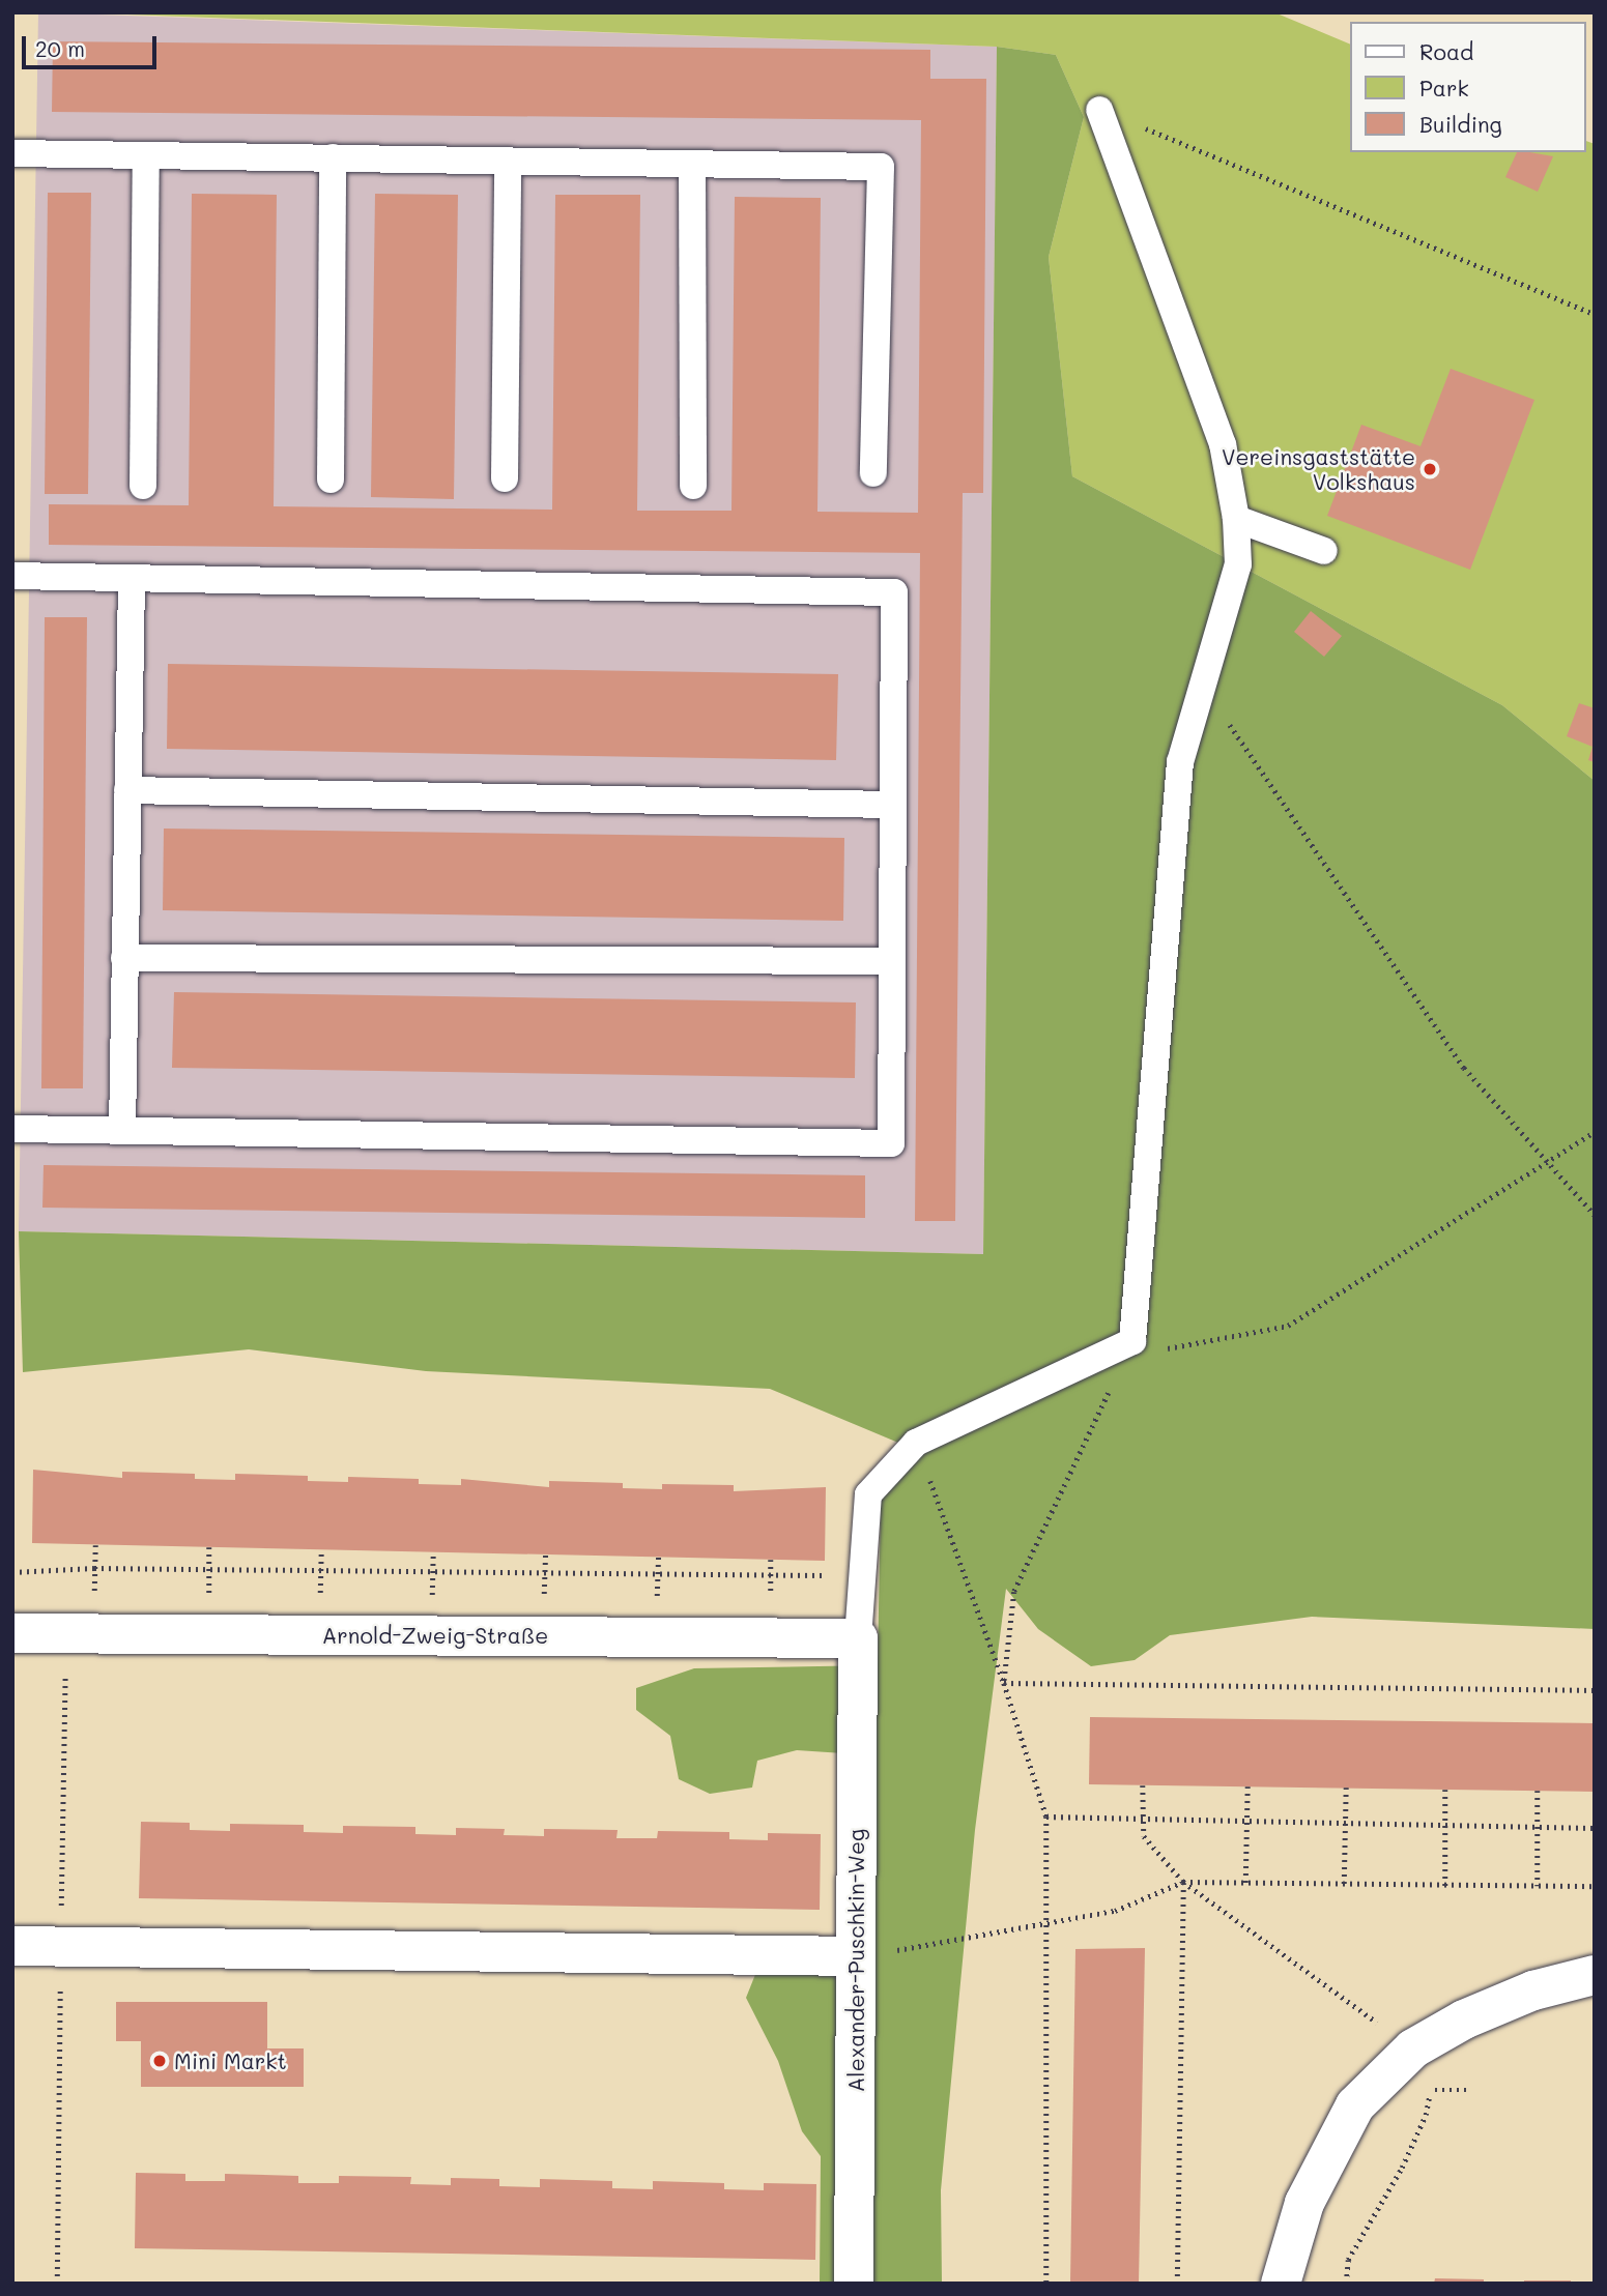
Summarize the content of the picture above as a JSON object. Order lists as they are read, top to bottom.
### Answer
{
  "streets": {
    "street": ["Arnold-Zweig-Straße", "Alexander-Puschkin-Weg"]
  },
  "crossings": [
    ["Arnold-Zweig-Straße", "Alexander-Puschkin-Weg"]
  ],
  "places": ["Vereinsgaststätte Volkshaus", "Mini Markt"],
  "legend": ["Road", "Park", "Building"],
  "scale_bar": "20 m"
}
